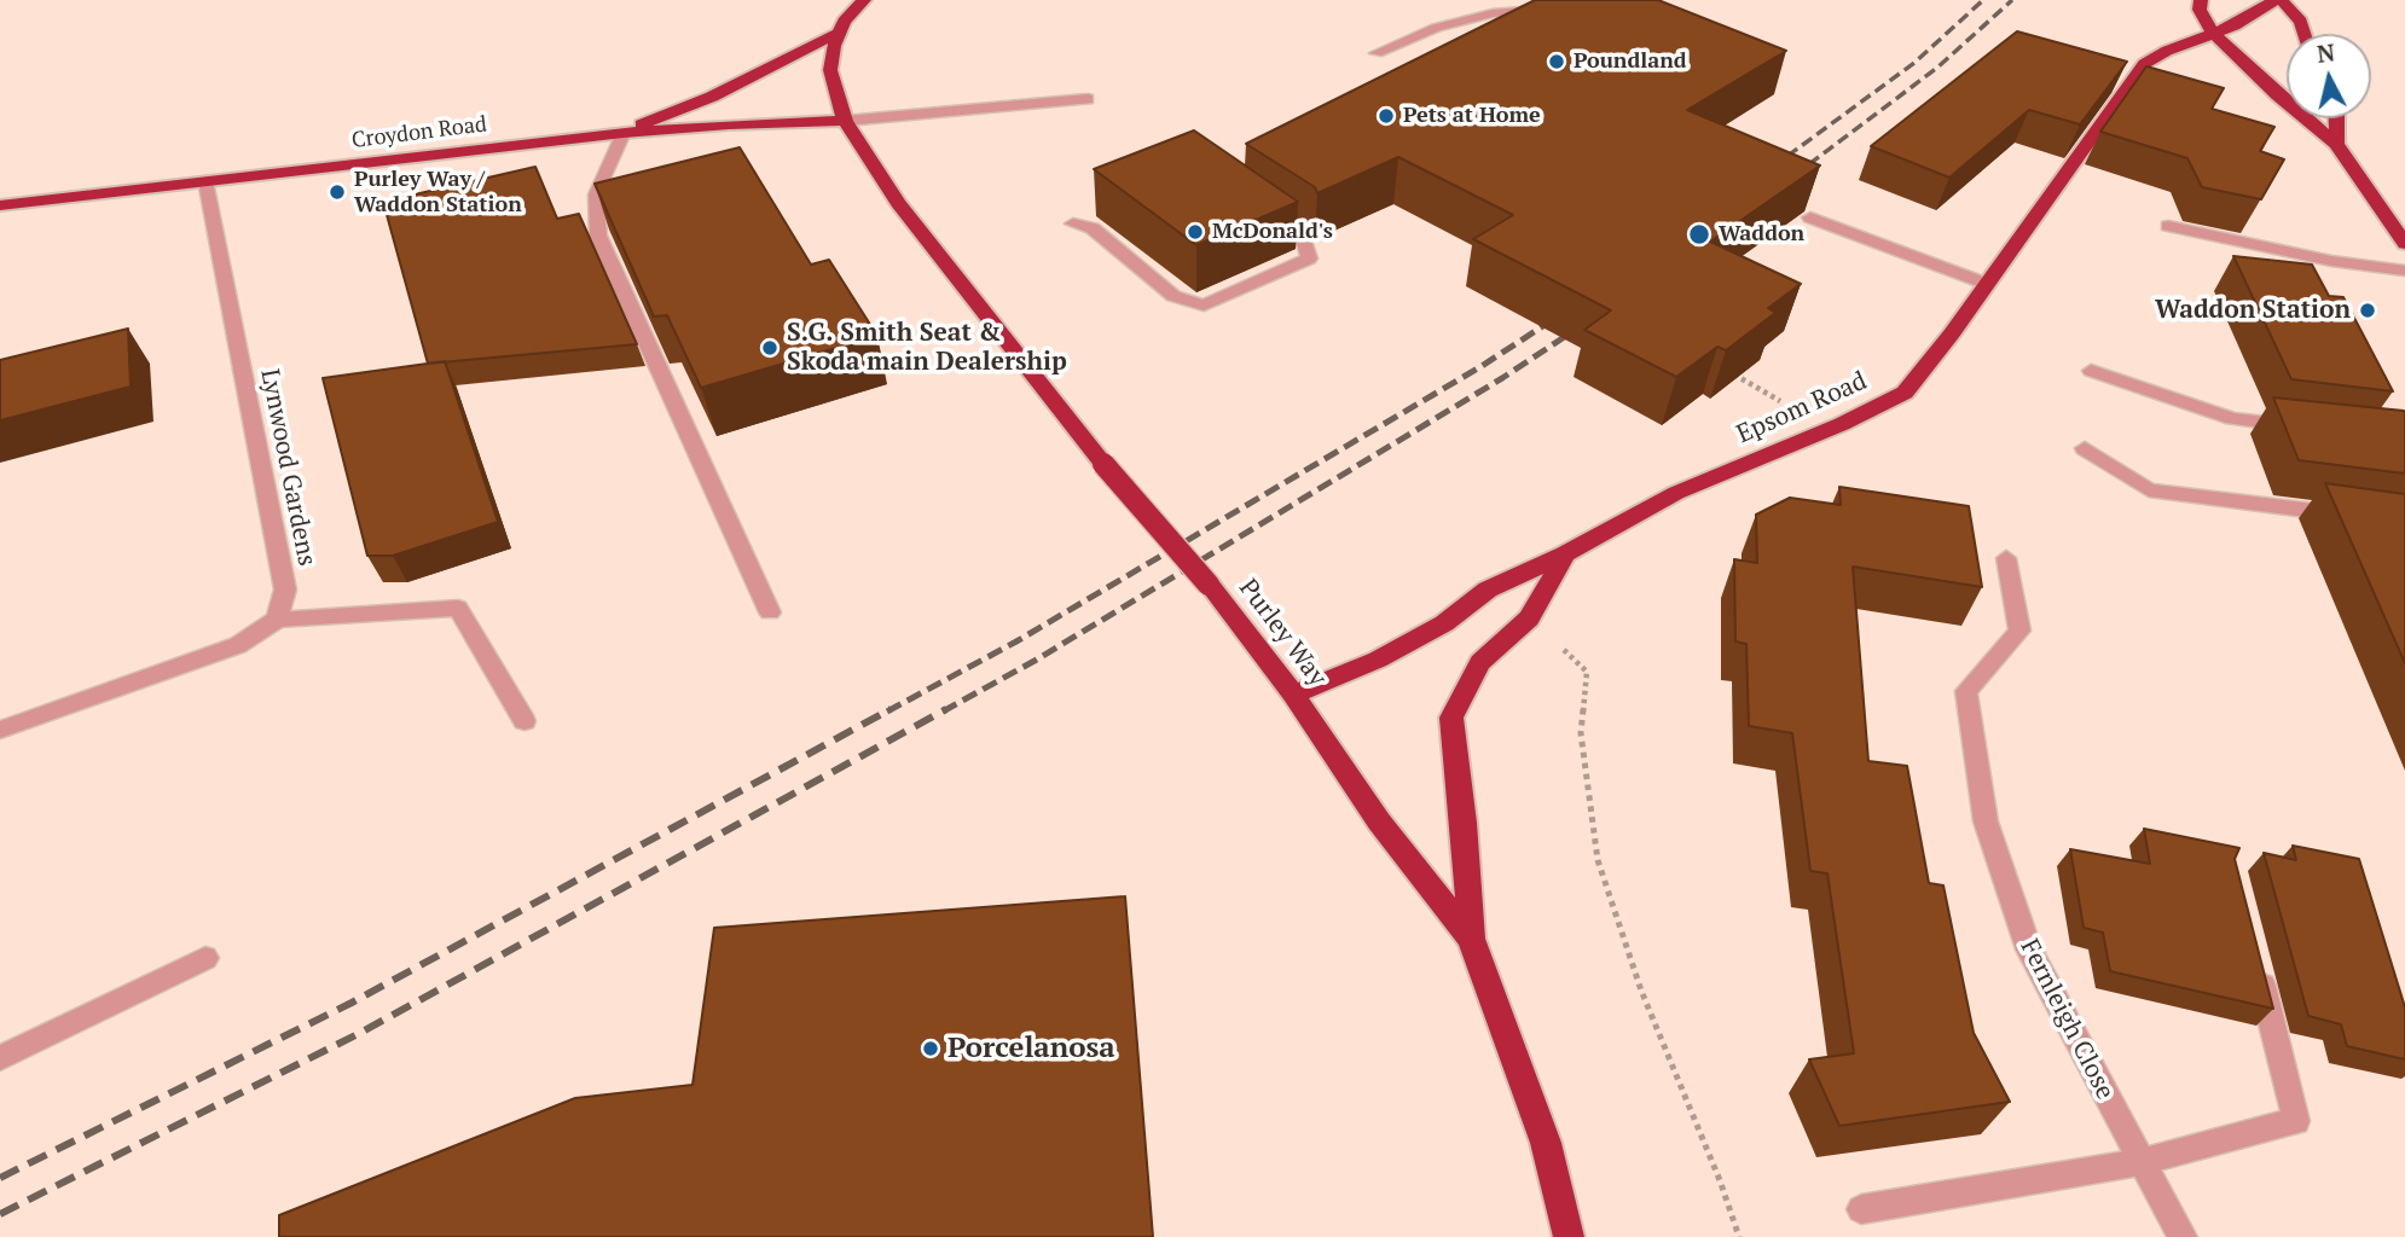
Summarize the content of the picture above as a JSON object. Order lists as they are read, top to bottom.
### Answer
{
  "streets": {
    "highway": ["Croydon Road", "Epsom Road", "Purley Way"],
    "street": ["Lynwood Gardens", "Fernleigh Close"]
  },
  "crossings": [
    ["Croydon Road", "Lynwood Gardens"],
    ["Croydon Road", "Purley Way"],
    ["Epsom Road", "Purley Way"]
  ],
  "places": [
    "Poundland",
    "Pets at Home",
    "Purley Way / Waddon Station",
    "McDonald's",
    "Waddon",
    "Waddon Station",
    "S.G. Smith Seat & Skoda main Dealership",
    "Porcelanosa"
  ],
  "north": "top"
}
